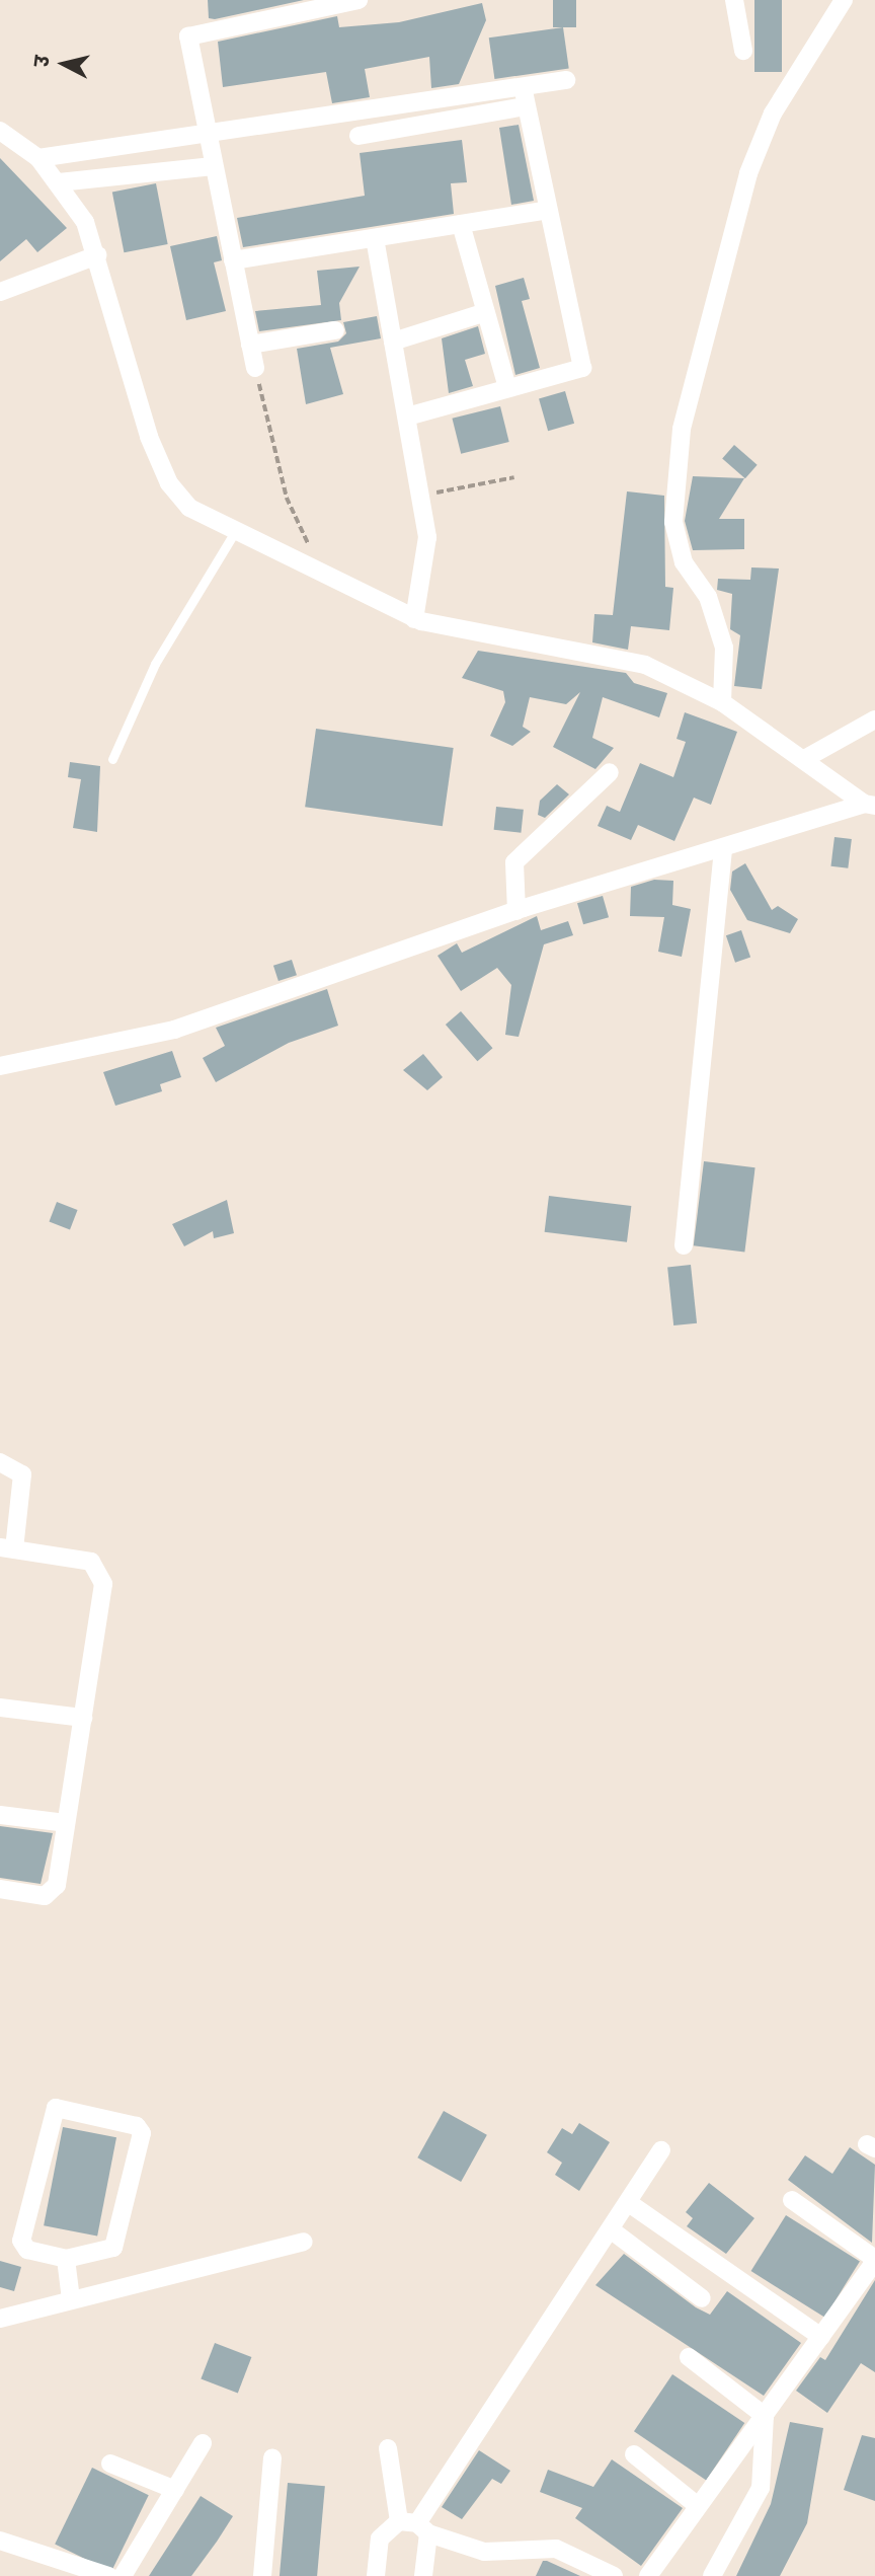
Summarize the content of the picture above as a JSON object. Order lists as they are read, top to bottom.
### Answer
{
  "north": "left"
}
